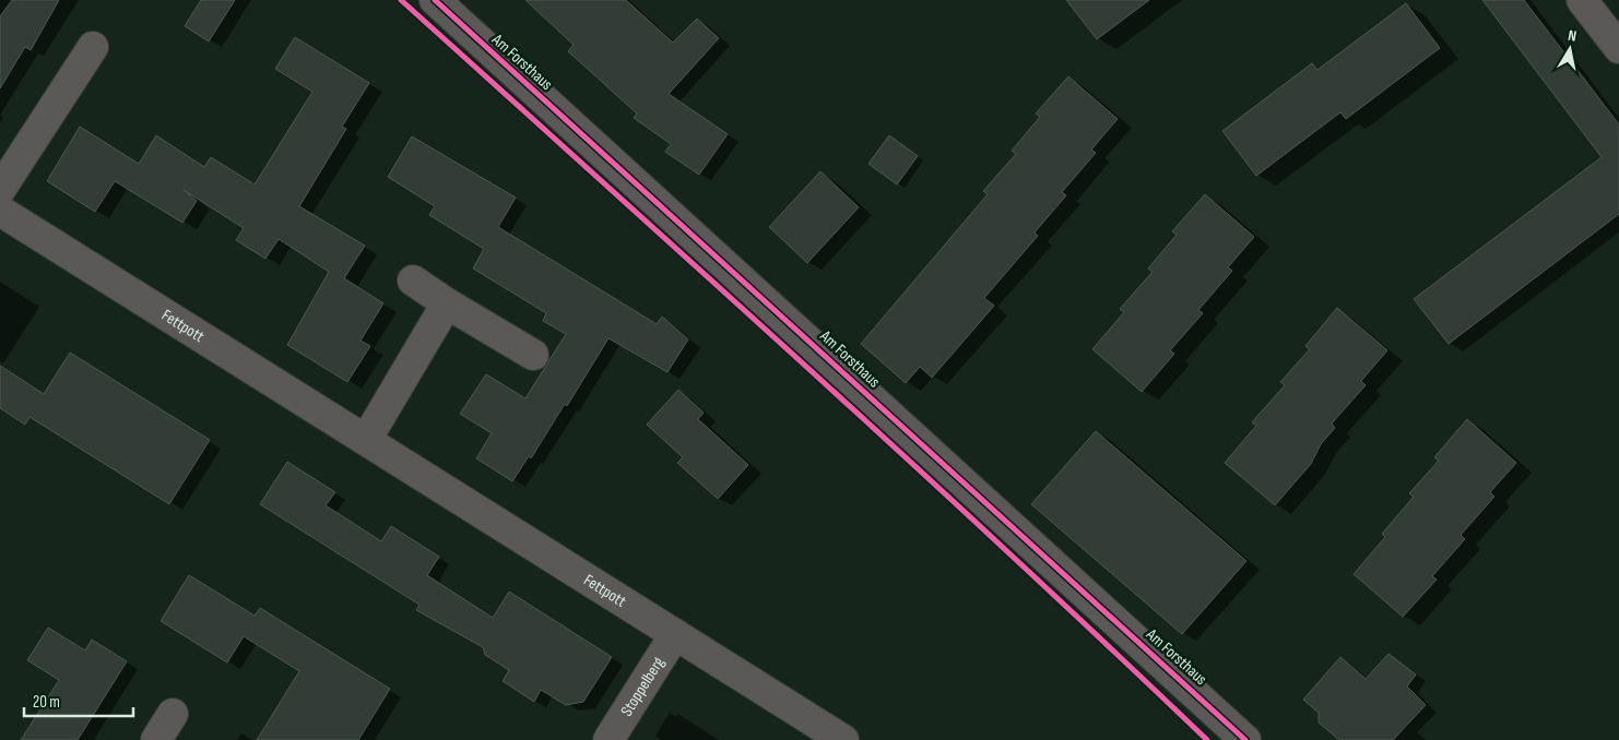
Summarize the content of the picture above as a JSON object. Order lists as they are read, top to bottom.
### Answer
{
  "streets": {
    "street": ["Am Forsthaus", "Fettpott", "Stoppelberg"]
  },
  "crossings": [
    ["Fettpott", "Stoppelberg"]
  ],
  "scale_bar": "20 m",
  "north": "top"
}
